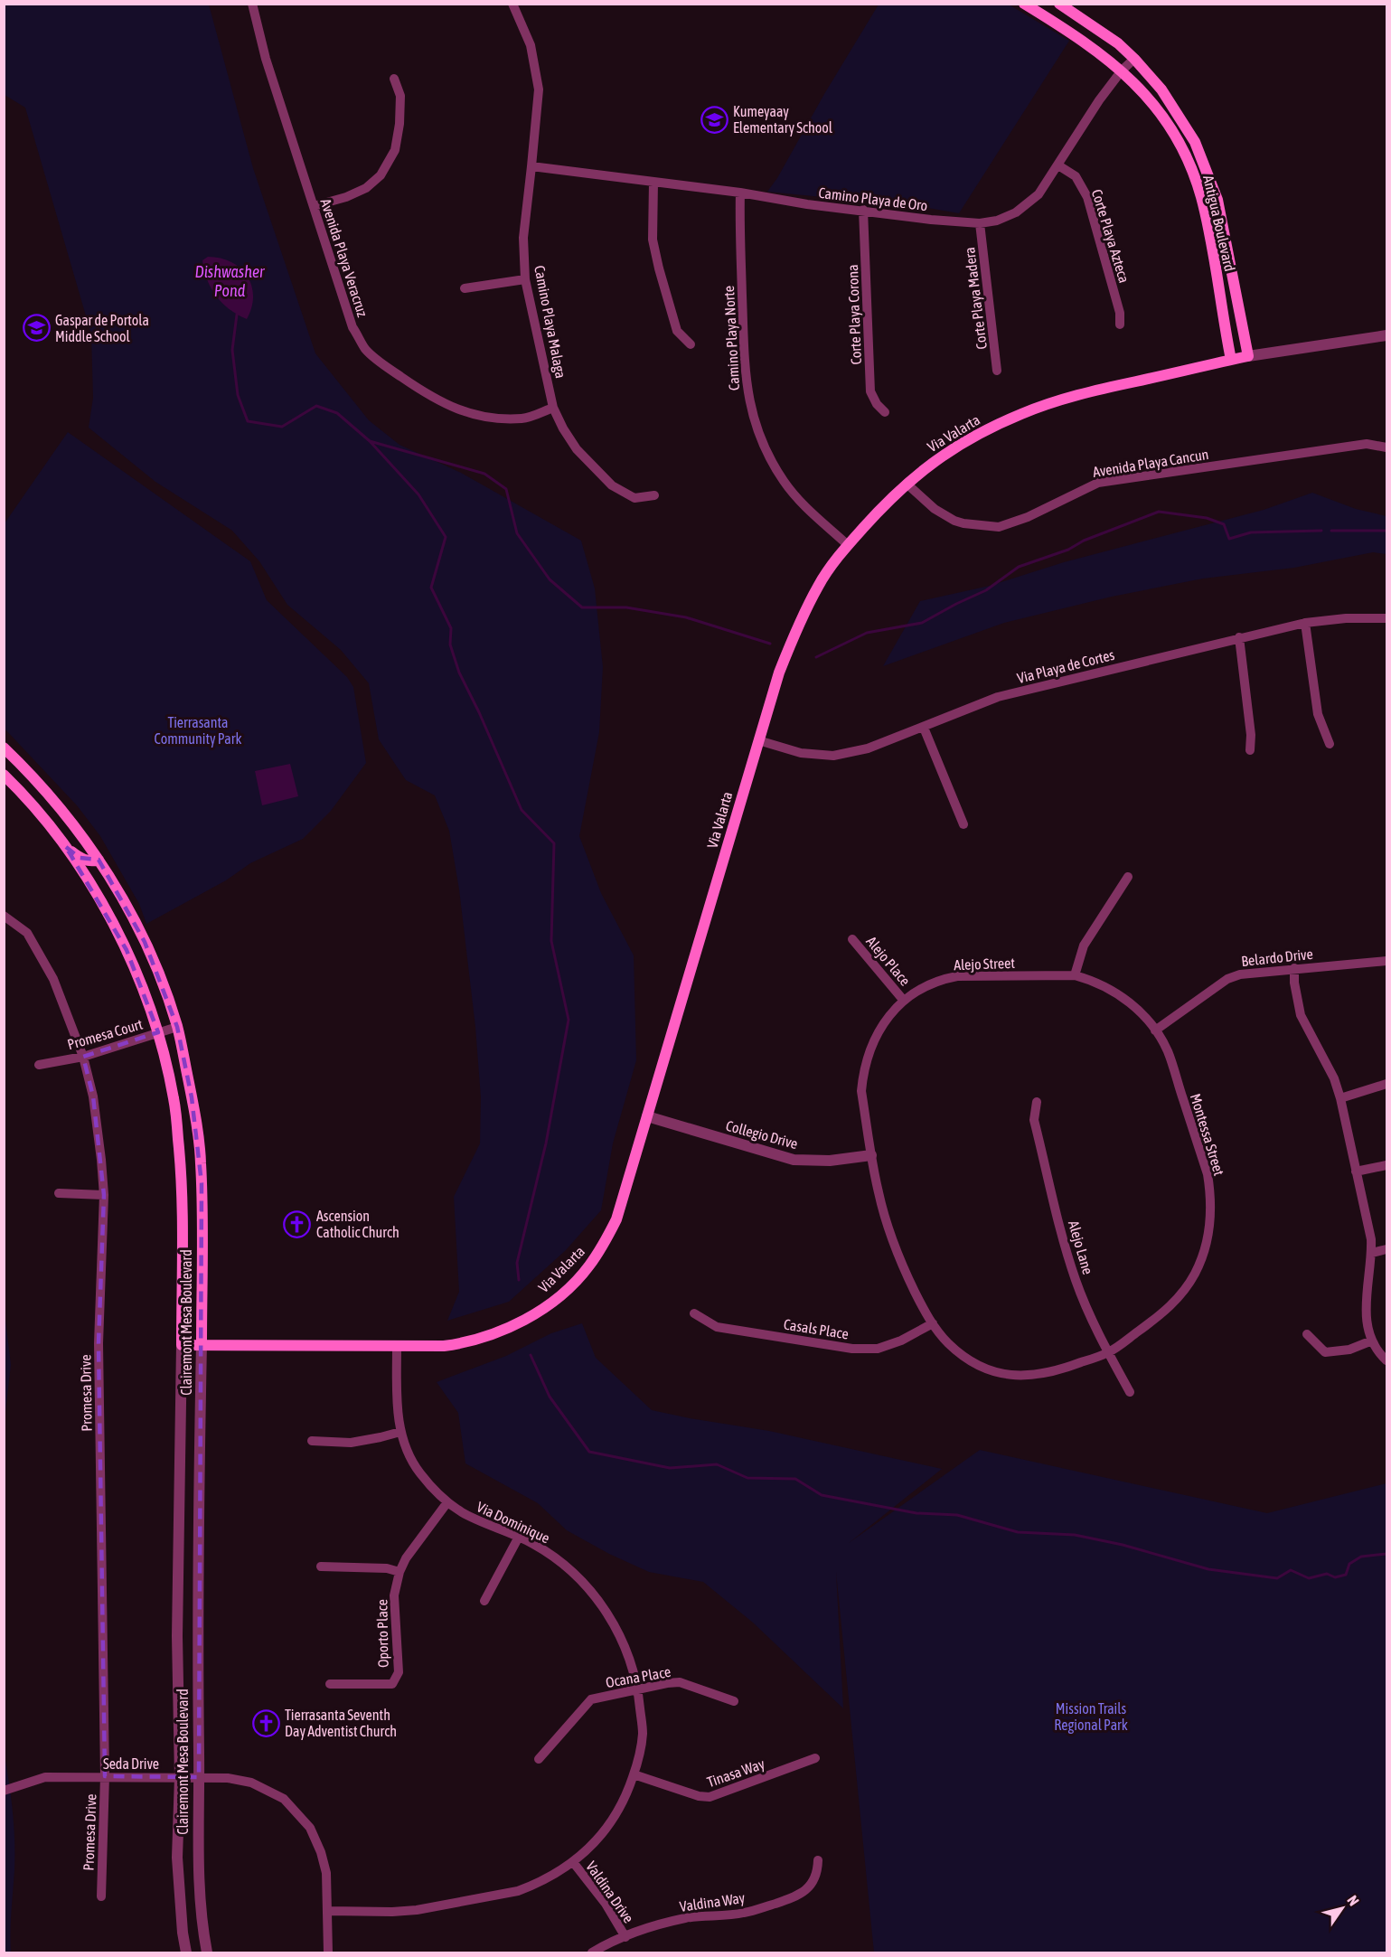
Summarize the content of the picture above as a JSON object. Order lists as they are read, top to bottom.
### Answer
{
  "streets": {
    "main road": ["Antigua Boulevard", "Via Valarta", "Clairemont Mesa Boulevard"],
    "street": [
      "Camino Playa de Oro",
      "Corte Playa Azteca",
      "Avenida Playa Veracruz",
      "Corte Playa Madera",
      "Corte Playa Corona",
      "Camino Playa Malaga",
      "Camino Playa Norte",
      "Avenida Playa Cancun",
      "Via Playa de Cortes",
      "Belardo Drive",
      "Alejo Place",
      "Alejo Street",
      "Promesa Court",
      "Collegio Drive",
      "Montessa Street",
      "Alejo Lane",
      "Casals Place",
      "Promesa Drive",
      "Via Dominique",
      "Oporto Place",
      "Ocana Place",
      "Seda Drive",
      "Tinasa Way",
      "Valdina Drive",
      "Valdina Way"
    ]
  },
  "crossings": [
    ["Camino Playa de Oro", "Antigua Boulevard"],
    ["Camino Playa de Oro", "Corte Playa Azteca"],
    ["Camino Playa de Oro", "Corte Playa Madera"],
    ["Camino Playa de Oro", "Corte Playa Corona"],
    ["Camino Playa de Oro", "Camino Playa Malaga"],
    ["Camino Playa de Oro", "Camino Playa Norte"],
    ["Antigua Boulevard", "Via Valarta"],
    ["Avenida Playa Veracruz", "Camino Playa Malaga"],
    ["Camino Playa Norte", "Via Valarta"],
    ["Via Valarta", "Avenida Playa Cancun"],
    ["Via Valarta", "Via Playa de Cortes"],
    ["Via Valarta", "Collegio Drive"],
    ["Via Valarta", "Clairemont Mesa Boulevard"],
    ["Via Valarta", "Via Dominique"],
    ["Belardo Drive", "Alejo Street"],
    ["Belardo Drive", "Montessa Street"],
    ["Alejo Place", "Alejo Street"],
    ["Alejo Street", "Collegio Drive"],
    ["Alejo Street", "Montessa Street"],
    ["Promesa Court", "Clairemont Mesa Boulevard"],
    ["Promesa Court", "Promesa Drive"],
    ["Collegio Drive", "Montessa Street"],
    ["Montessa Street", "Alejo Lane"],
    ["Montessa Street", "Casals Place"],
    ["Clairemont Mesa Boulevard", "Seda Drive"],
    ["Promesa Drive", "Seda Drive"],
    ["Via Dominique", "Oporto Place"],
    ["Via Dominique", "Ocana Place"],
    ["Via Dominique", "Seda Drive"],
    ["Via Dominique", "Tinasa Way"],
    ["Via Dominique", "Valdina Drive"],
    ["Valdina Drive", "Valdina Way"]
  ],
  "water": ["Dishwasher Pond"],
  "parks": ["Tierrasanta Community Park", "Mission Trails Regional Park"],
  "places": {
    "school or university": ["Kumeyaay Elementary School", "Gaspar de Portola Middle School"],
    "church": ["Ascension Catholic Church", "Tierrasanta Seventh Day Adventist Church"]
  },
  "north": "top right"
}
